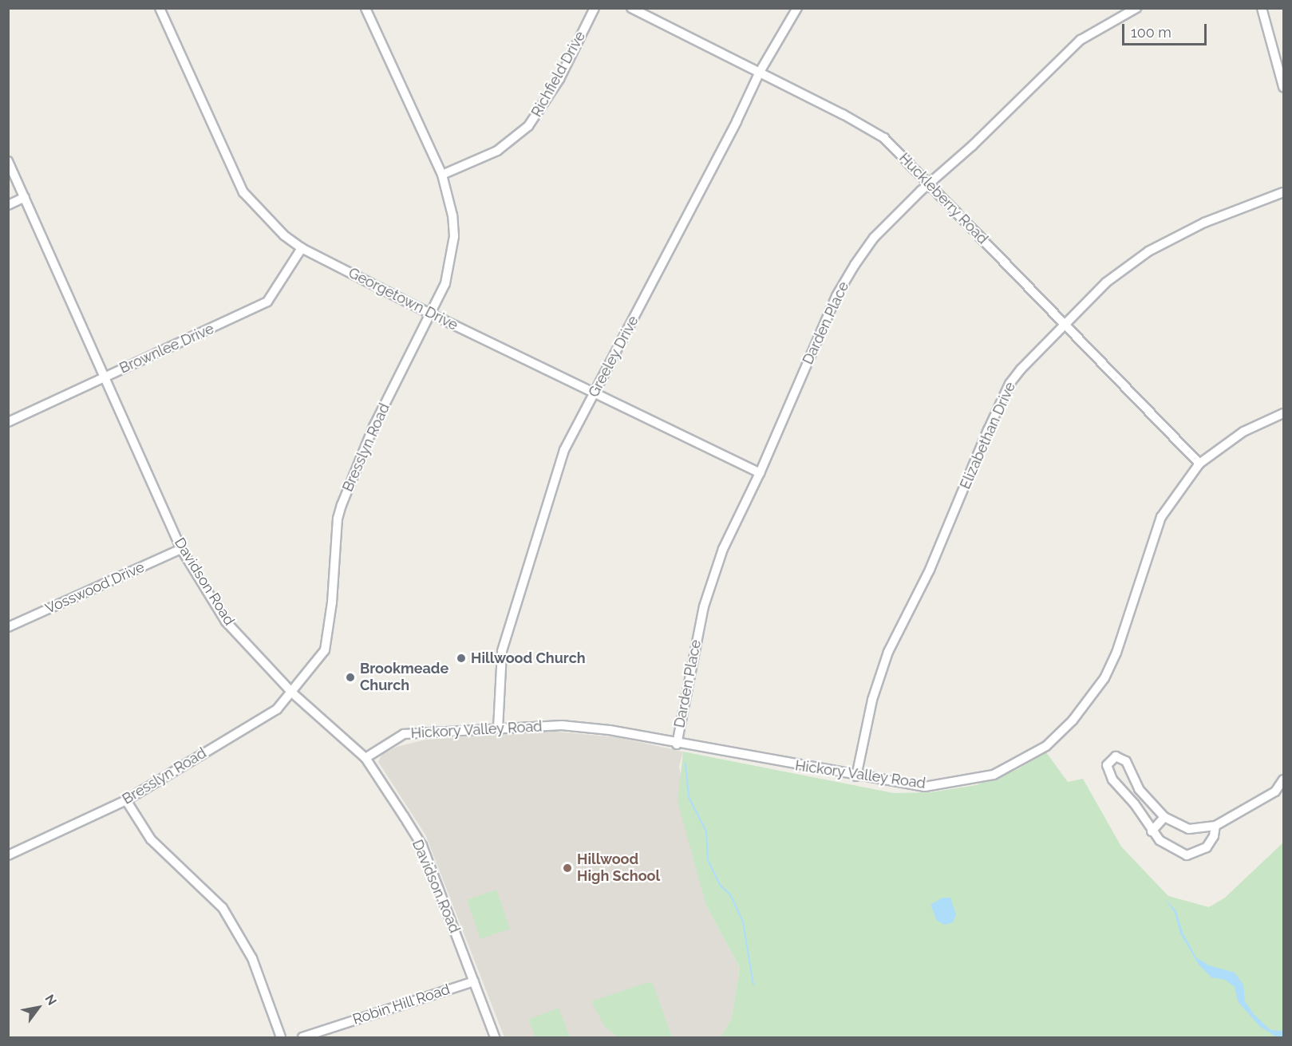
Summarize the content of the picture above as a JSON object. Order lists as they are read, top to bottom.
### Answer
{
  "streets": {
    "street": [
      "Richfield Drive",
      "Huckleberry Road",
      "Georgetown Drive",
      "Darden Place",
      "Brownlee Drive",
      "Greeley Drive",
      "Elizabethan Drive",
      "Bresslyn Road",
      "Davidson Road",
      "Vosswood Drive",
      "Hickory Valley Road",
      "Robin Hill Road"
    ]
  },
  "crossings": [
    ["Richfield Drive", "Bresslyn Road"],
    ["Huckleberry Road", "Darden Place"],
    ["Huckleberry Road", "Greeley Drive"],
    ["Huckleberry Road", "Elizabethan Drive"],
    ["Huckleberry Road", "Hickory Valley Road"],
    ["Georgetown Drive", "Darden Place"],
    ["Georgetown Drive", "Brownlee Drive"],
    ["Georgetown Drive", "Greeley Drive"],
    ["Georgetown Drive", "Bresslyn Road"],
    ["Darden Place", "Hickory Valley Road"],
    ["Brownlee Drive", "Davidson Road"],
    ["Greeley Drive", "Hickory Valley Road"],
    ["Elizabethan Drive", "Hickory Valley Road"],
    ["Bresslyn Road", "Davidson Road"],
    ["Davidson Road", "Vosswood Drive"],
    ["Davidson Road", "Hickory Valley Road"],
    ["Davidson Road", "Robin Hill Road"]
  ],
  "places": ["Hillwood Church", "Brookmeade Church", "Hillwood High School"],
  "scale_bar": "100 m",
  "north": "top right"
}
